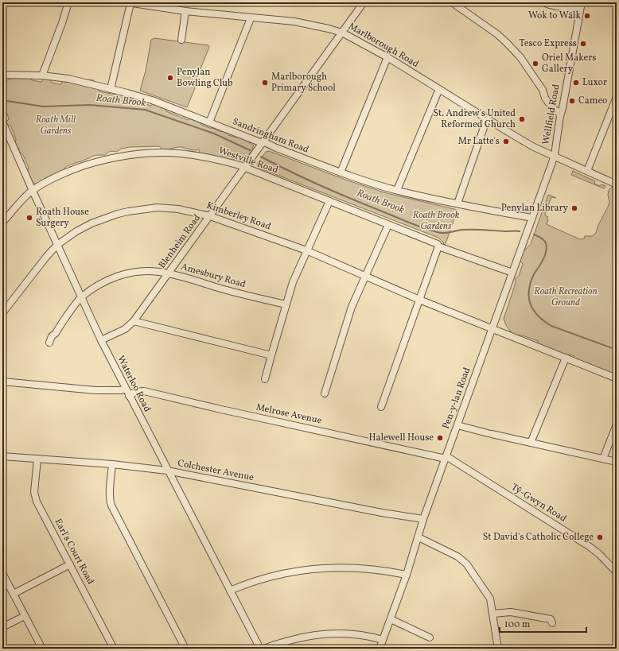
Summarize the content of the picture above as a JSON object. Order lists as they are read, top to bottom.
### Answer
{
  "streets": {
    "street": [
      "Marlborough Road",
      "Wellfield Road",
      "Sandringham Road",
      "Westville Road",
      "Kimberley Road",
      "Blenheim Road",
      "Amesbury Road",
      "Waterloo Road",
      "Pen-y-lan Road",
      "Melrose Avenue",
      "Colchester Avenue",
      "Tŷ-Gwyn Road",
      "Earl's Court Road"
    ]
  },
  "crossings": [
    ["Marlborough Road", "Wellfield Road"],
    ["Marlborough Road", "Blenheim Road"],
    ["Marlborough Road", "Pen-y-lan Road"],
    ["Wellfield Road", "Pen-y-lan Road"],
    ["Sandringham Road", "Blenheim Road"],
    ["Sandringham Road", "Pen-y-lan Road"],
    ["Westville Road", "Blenheim Road"],
    ["Westville Road", "Waterloo Road"],
    ["Westville Road", "Pen-y-lan Road"],
    ["Kimberley Road", "Blenheim Road"],
    ["Kimberley Road", "Waterloo Road"],
    ["Kimberley Road", "Pen-y-lan Road"],
    ["Blenheim Road", "Amesbury Road"],
    ["Blenheim Road", "Waterloo Road"],
    ["Amesbury Road", "Waterloo Road"],
    ["Waterloo Road", "Melrose Avenue"],
    ["Waterloo Road", "Colchester Avenue"],
    ["Pen-y-lan Road", "Melrose Avenue"],
    ["Pen-y-lan Road", "Colchester Avenue"],
    ["Pen-y-lan Road", "Tŷ-Gwyn Road"],
    ["Melrose Avenue", "Tŷ-Gwyn Road"],
    ["Colchester Avenue", "Earl's Court Road"]
  ],
  "water": ["Roath Brook"],
  "parks": ["Roath Mill Gardens", "Roath Brook Gardens", "Roath Recreation Ground"],
  "places": [
    "Wok to Walk",
    "Tesco Express",
    "Oriel Makers Gallery",
    "Penylan Bowling Club",
    "Marlborough Primary School",
    "Luxor",
    "Cameo",
    "St. Andrew's United Reformed Church",
    "Mr Latte's",
    "Penylan Library",
    "Roath House Surgery",
    "Halewell House",
    "St David's Catholic College"
  ],
  "scale_bar": "100 m"
}
